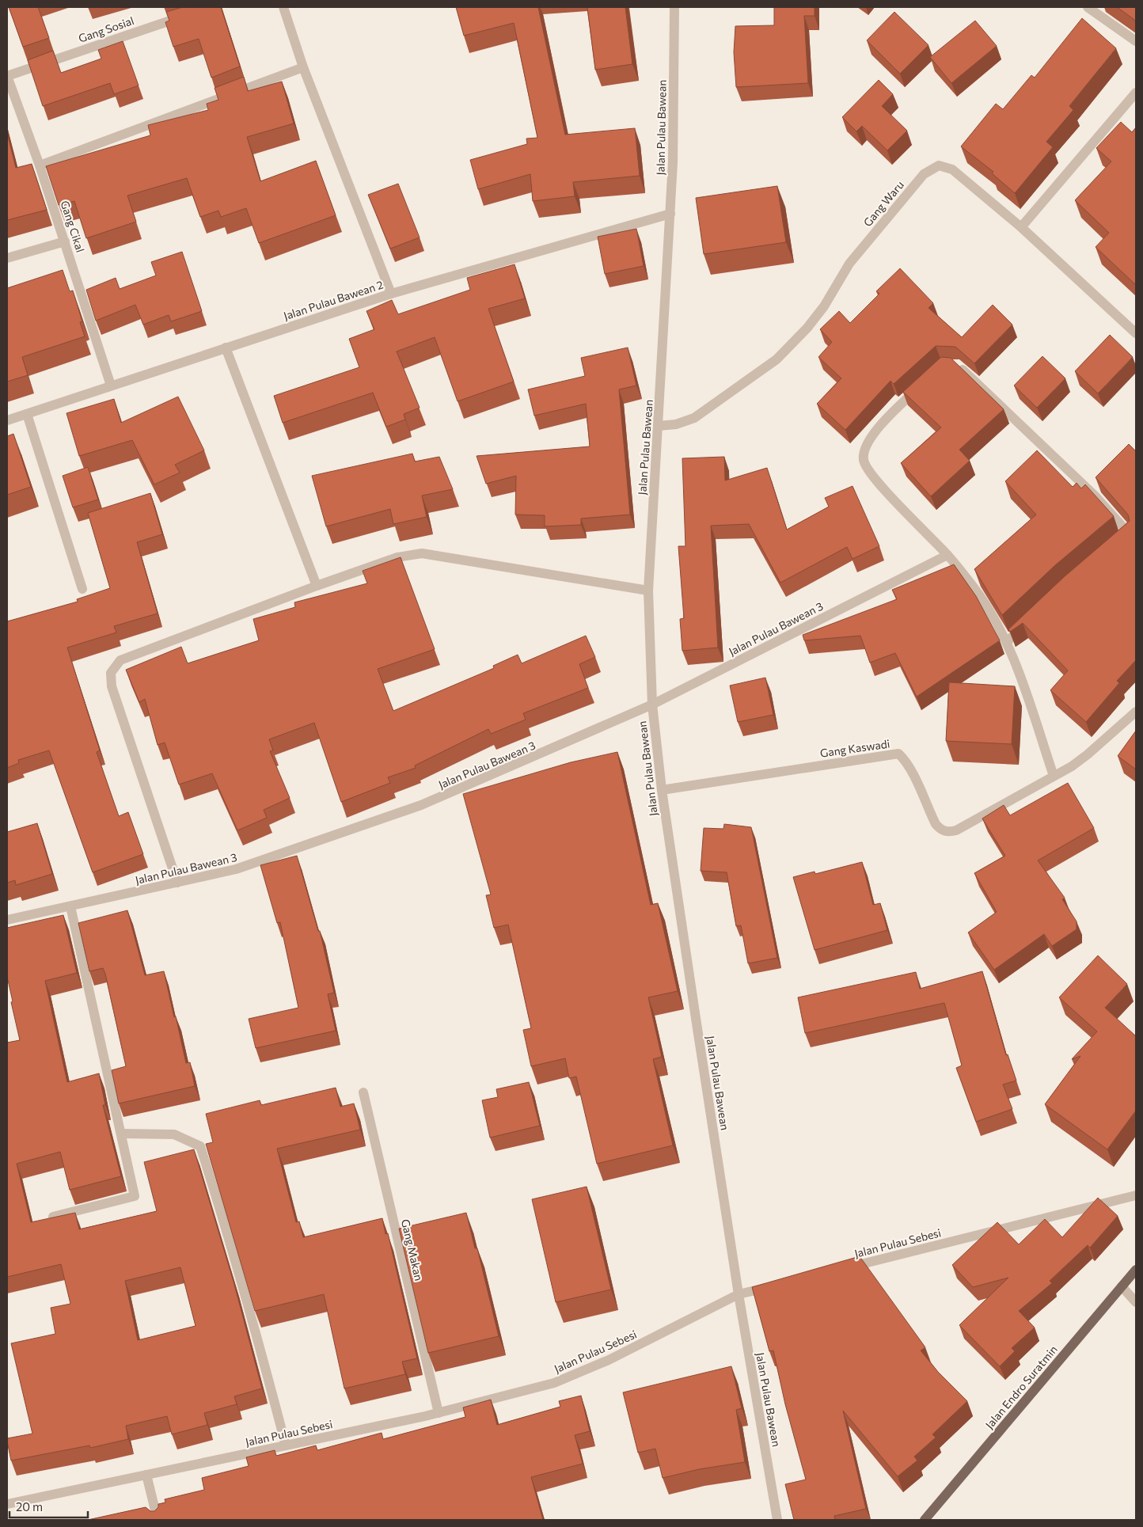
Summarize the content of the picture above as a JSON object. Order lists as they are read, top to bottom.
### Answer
{
  "streets": {
    "main road": ["Jalan Endro Suratmin"],
    "street": [
      "Gang Sosial",
      "Jalan Pulau Bawean",
      "Gang Waru",
      "Gang Cikal",
      "Jalan Pulau Bawean 2",
      "Jalan Pulau Bawean 3",
      "Gang Kaswadi",
      "Jalan Pulau Sebesi",
      "Gang Makan"
    ]
  },
  "crossings": [
    ["Gang Sosial", "Gang Cikal"],
    ["Jalan Pulau Bawean", "Gang Waru"],
    ["Jalan Pulau Bawean", "Jalan Pulau Bawean 2"],
    ["Jalan Pulau Bawean", "Jalan Pulau Bawean 3"],
    ["Jalan Pulau Bawean", "Gang Kaswadi"],
    ["Jalan Pulau Bawean", "Jalan Pulau Sebesi"],
    ["Gang Cikal", "Jalan Pulau Bawean 2"],
    ["Jalan Pulau Sebesi", "Gang Makan"]
  ],
  "scale_bar": "20 m"
}
